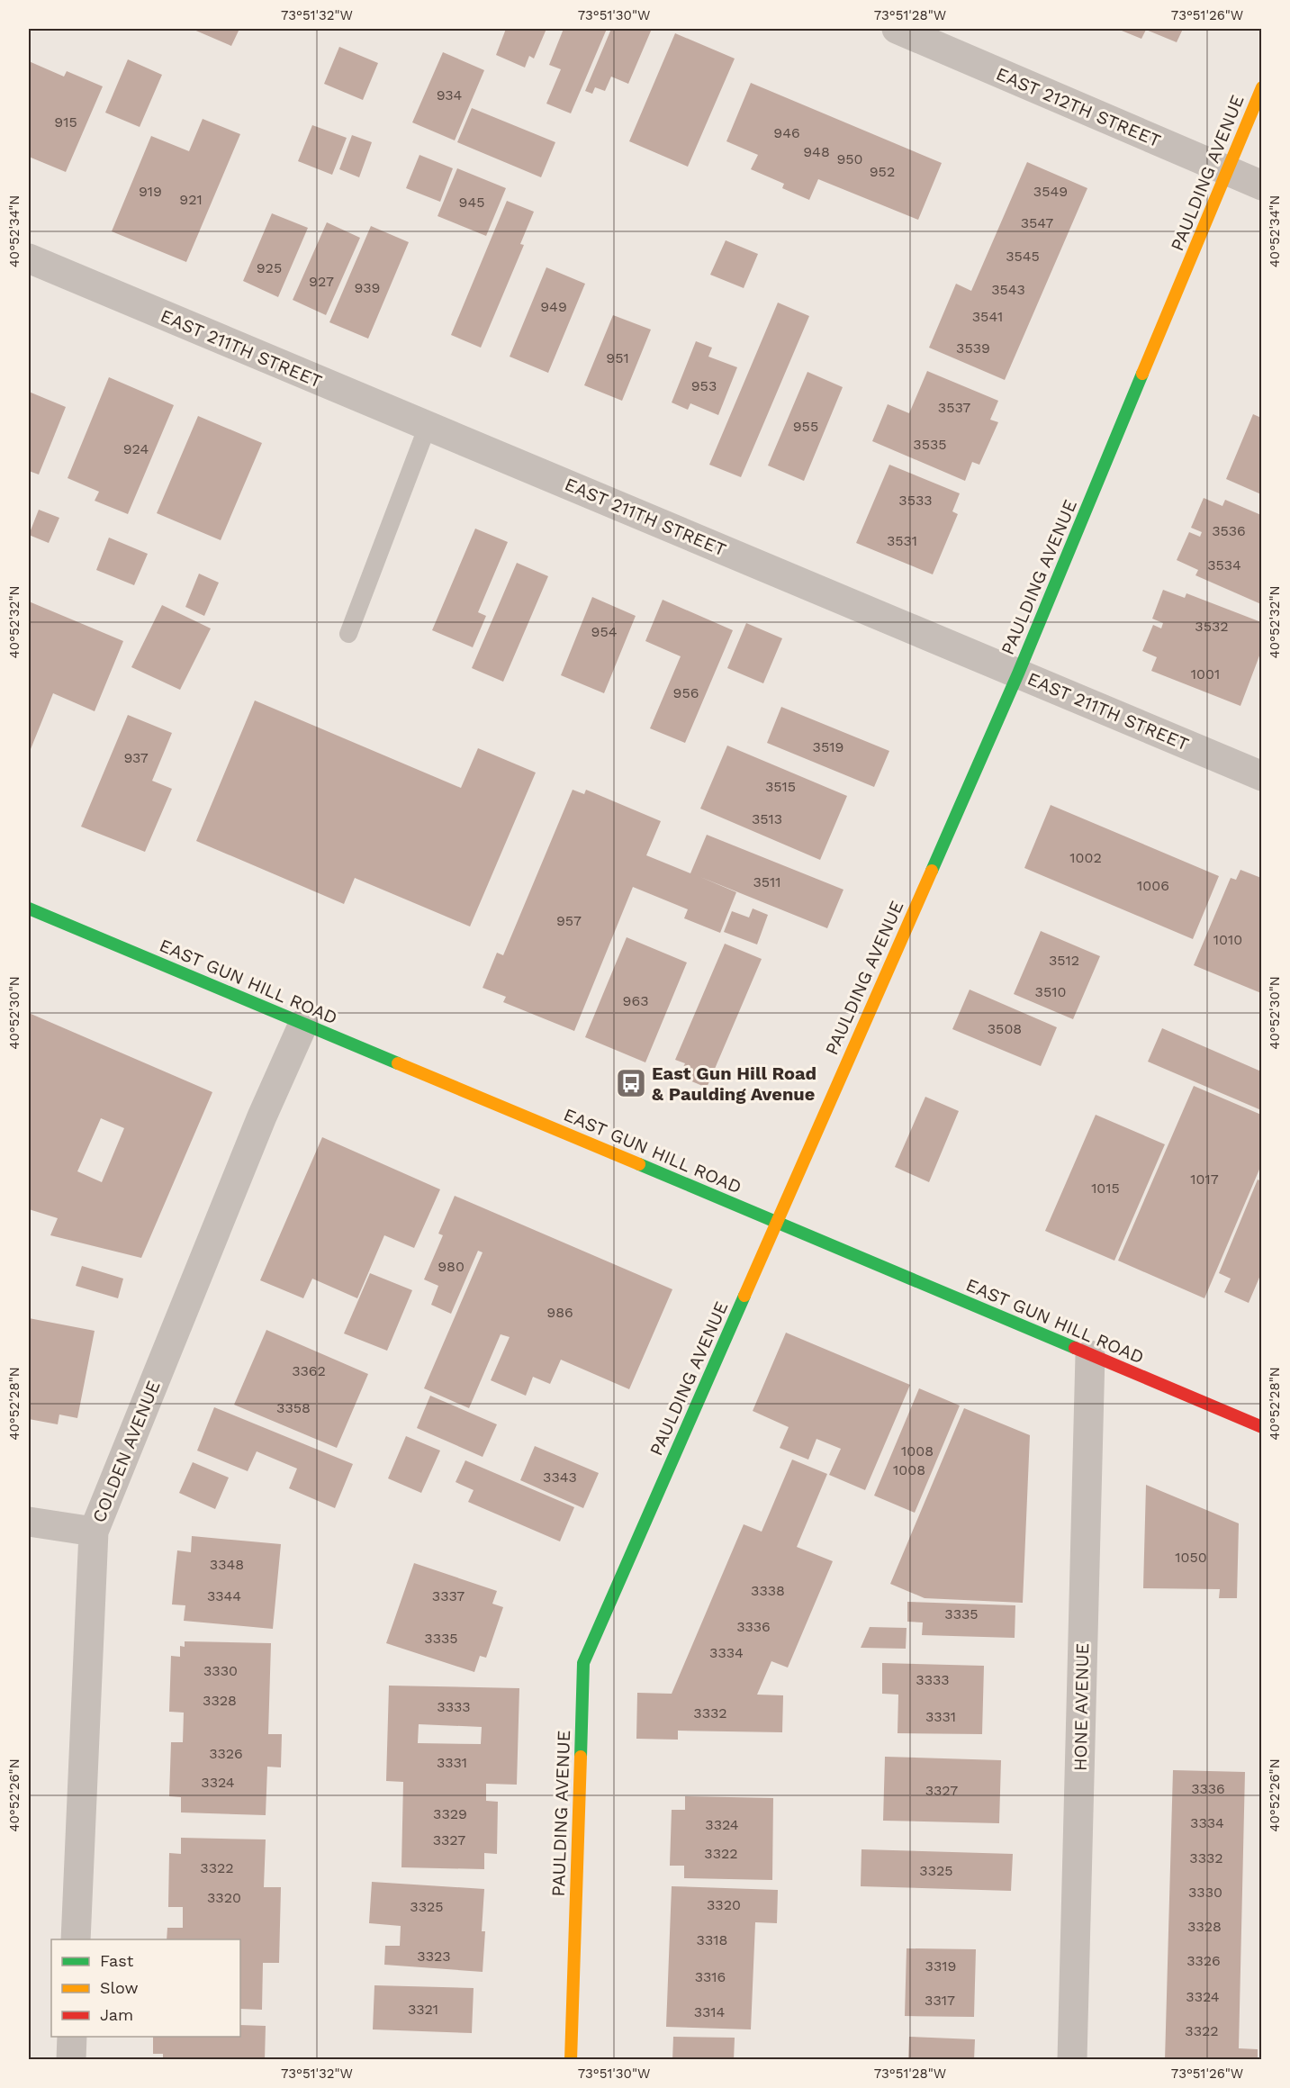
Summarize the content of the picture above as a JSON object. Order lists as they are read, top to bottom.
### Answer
{
  "streets": {
    "street": [
      "EAST 212TH STREET",
      "PAULDING AVENUE",
      "EAST 211TH STREET",
      "EAST GUN HILL ROAD",
      "COLDEN AVENUE",
      "HONE AVENUE"
    ]
  },
  "crossings": [
    ["EAST 212TH STREET", "PAULDING AVENUE"],
    ["PAULDING AVENUE", "EAST 211TH STREET"],
    ["PAULDING AVENUE", "EAST GUN HILL ROAD"],
    ["EAST GUN HILL ROAD", "COLDEN AVENUE"],
    ["EAST GUN HILL ROAD", "HONE AVENUE"]
  ],
  "places": {
    "bus stop": ["East Gun Hill Road & Paulding Avenue"]
  },
  "house_numbers": [
    "934",
    "915",
    "946",
    "948",
    "950",
    "952",
    "919",
    "3549",
    "921",
    "945",
    "3547",
    "3545",
    "925",
    "927",
    "939",
    "3543",
    "949",
    "3541",
    "3539",
    "951",
    "953",
    "3537",
    "955",
    "3535",
    "924",
    "3533",
    "3536",
    "3531",
    "3534",
    "3532",
    "954",
    "1001",
    "956",
    "3519",
    "937",
    "3515",
    "3513",
    "1002",
    "3511",
    "1006",
    "957",
    "1010",
    "3512",
    "3510",
    "963",
    "3508",
    "1017",
    "1015",
    "980",
    "986",
    "3362",
    "3358",
    "1008",
    "1008",
    "3343",
    "1050",
    "3348",
    "3338",
    "3344",
    "3337",
    "3335",
    "3336",
    "3335",
    "3334",
    "3330",
    "3333",
    "3328",
    "3333",
    "3332",
    "3331",
    "3326",
    "3331",
    "3324",
    "3336",
    "3327",
    "3329",
    "3334",
    "3324",
    "3327",
    "3322",
    "3332",
    "3322",
    "3325",
    "3330",
    "3320",
    "3320",
    "3325",
    "3328",
    "3318",
    "3323",
    "3326",
    "3319",
    "3316",
    "3324",
    "3317",
    "3321",
    "3314",
    "3322"
  ],
  "legend": ["Fast", "Slow", "Jam"],
  "coordinates": [
    "73°51'32\"W",
    "73°51'30\"W",
    "73°51'28\"W",
    "73°51'26\"W",
    "40°52'34\"N",
    "40°52'32\"N",
    "40°52'30\"N",
    "40°52'28\"N",
    "40°52'26\"N"
  ]
}
